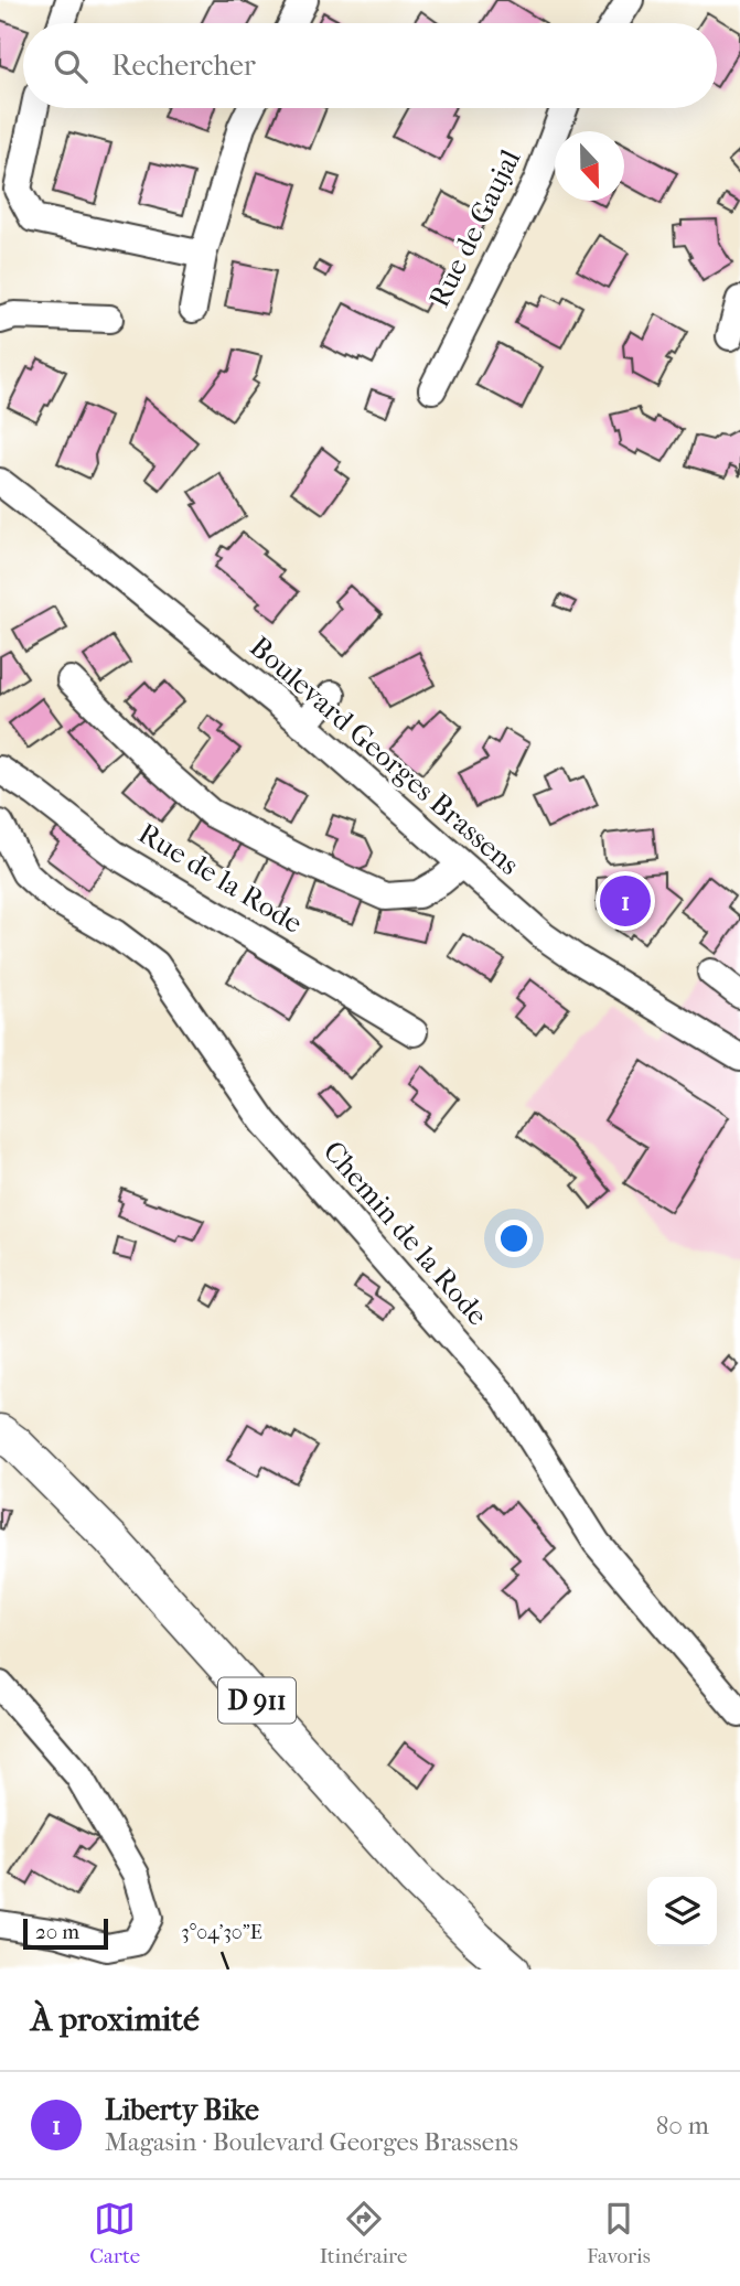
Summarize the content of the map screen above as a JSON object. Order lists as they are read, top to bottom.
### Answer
{
  "streets": {
    "main road": ["D 911"],
    "street": [
      "Rue de Gaujal",
      "Boulevard Georges Brassens",
      "Rue de la Rode",
      "Chemin de la Rode"
    ]
  },
  "scale_bar": "20 m",
  "north": "bottom",
  "page": {
    "search": "Rechercher",
    "pins": "1",
    "scale": "20 m",
    "heading": "À proximité",
    "list": [
      {
        "mark": "1",
        "name": "Liberty Bike",
        "note": "Magasin · Boulevard Georges Brassens",
        "value": "80 m"
      }
    ],
    "nav": ["Carte", "Itinéraire", "Favoris"]
  },
  "coordinates": ["3°04'30\"E"]
}
